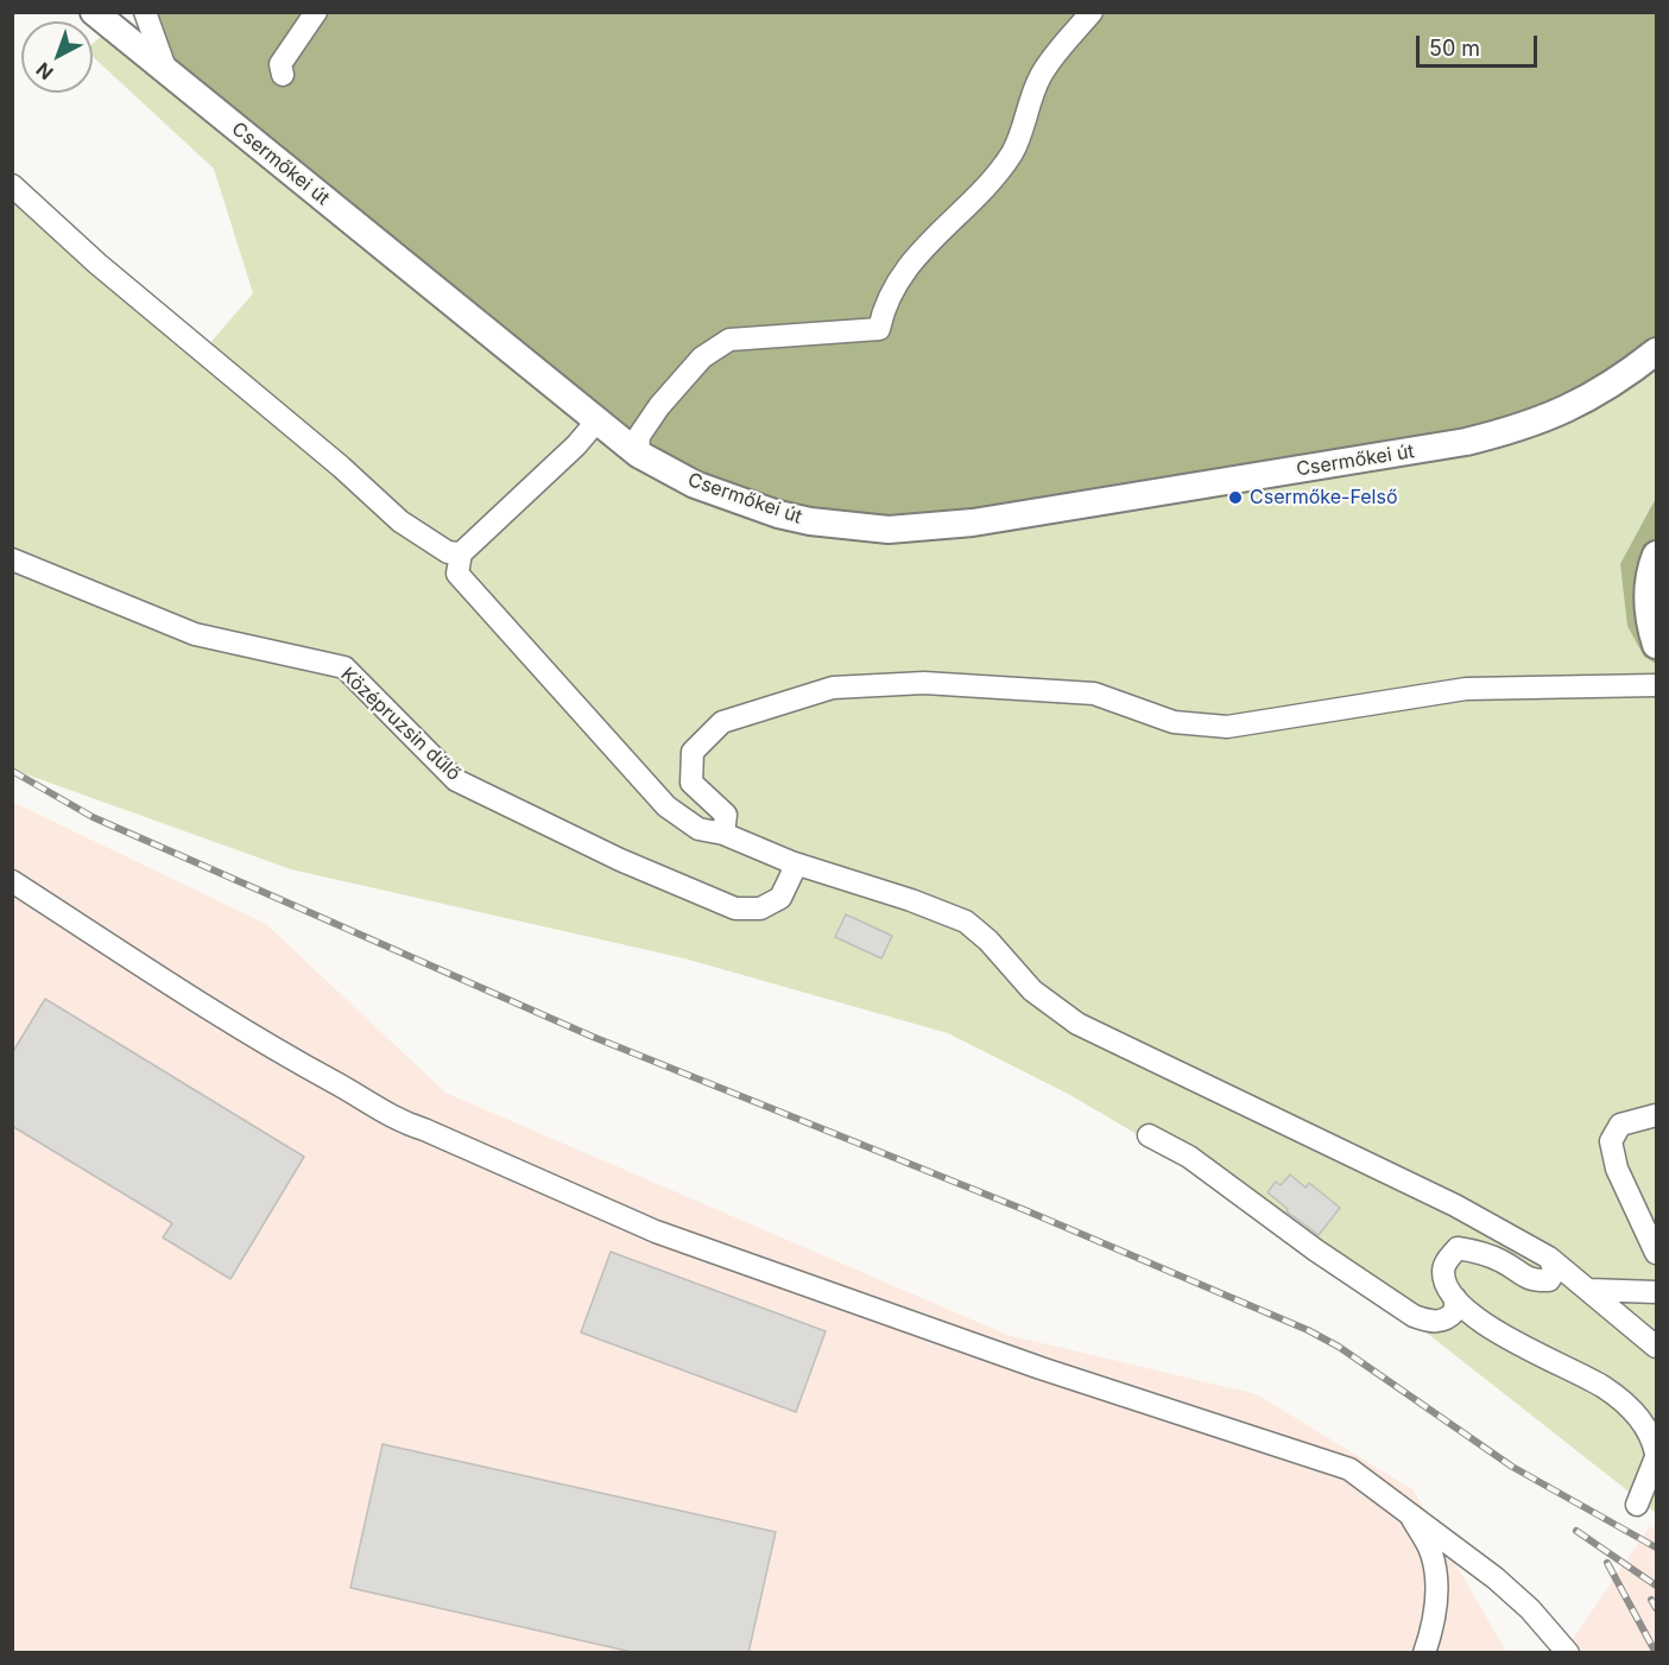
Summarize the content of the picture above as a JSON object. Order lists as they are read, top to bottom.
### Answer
{
  "streets": {
    "main road": ["Csermőkei út"],
    "street": ["Középruzsin dűlő"]
  },
  "places": ["Csermőke-Felső"],
  "scale_bar": "50 m",
  "north": "bottom left"
}
